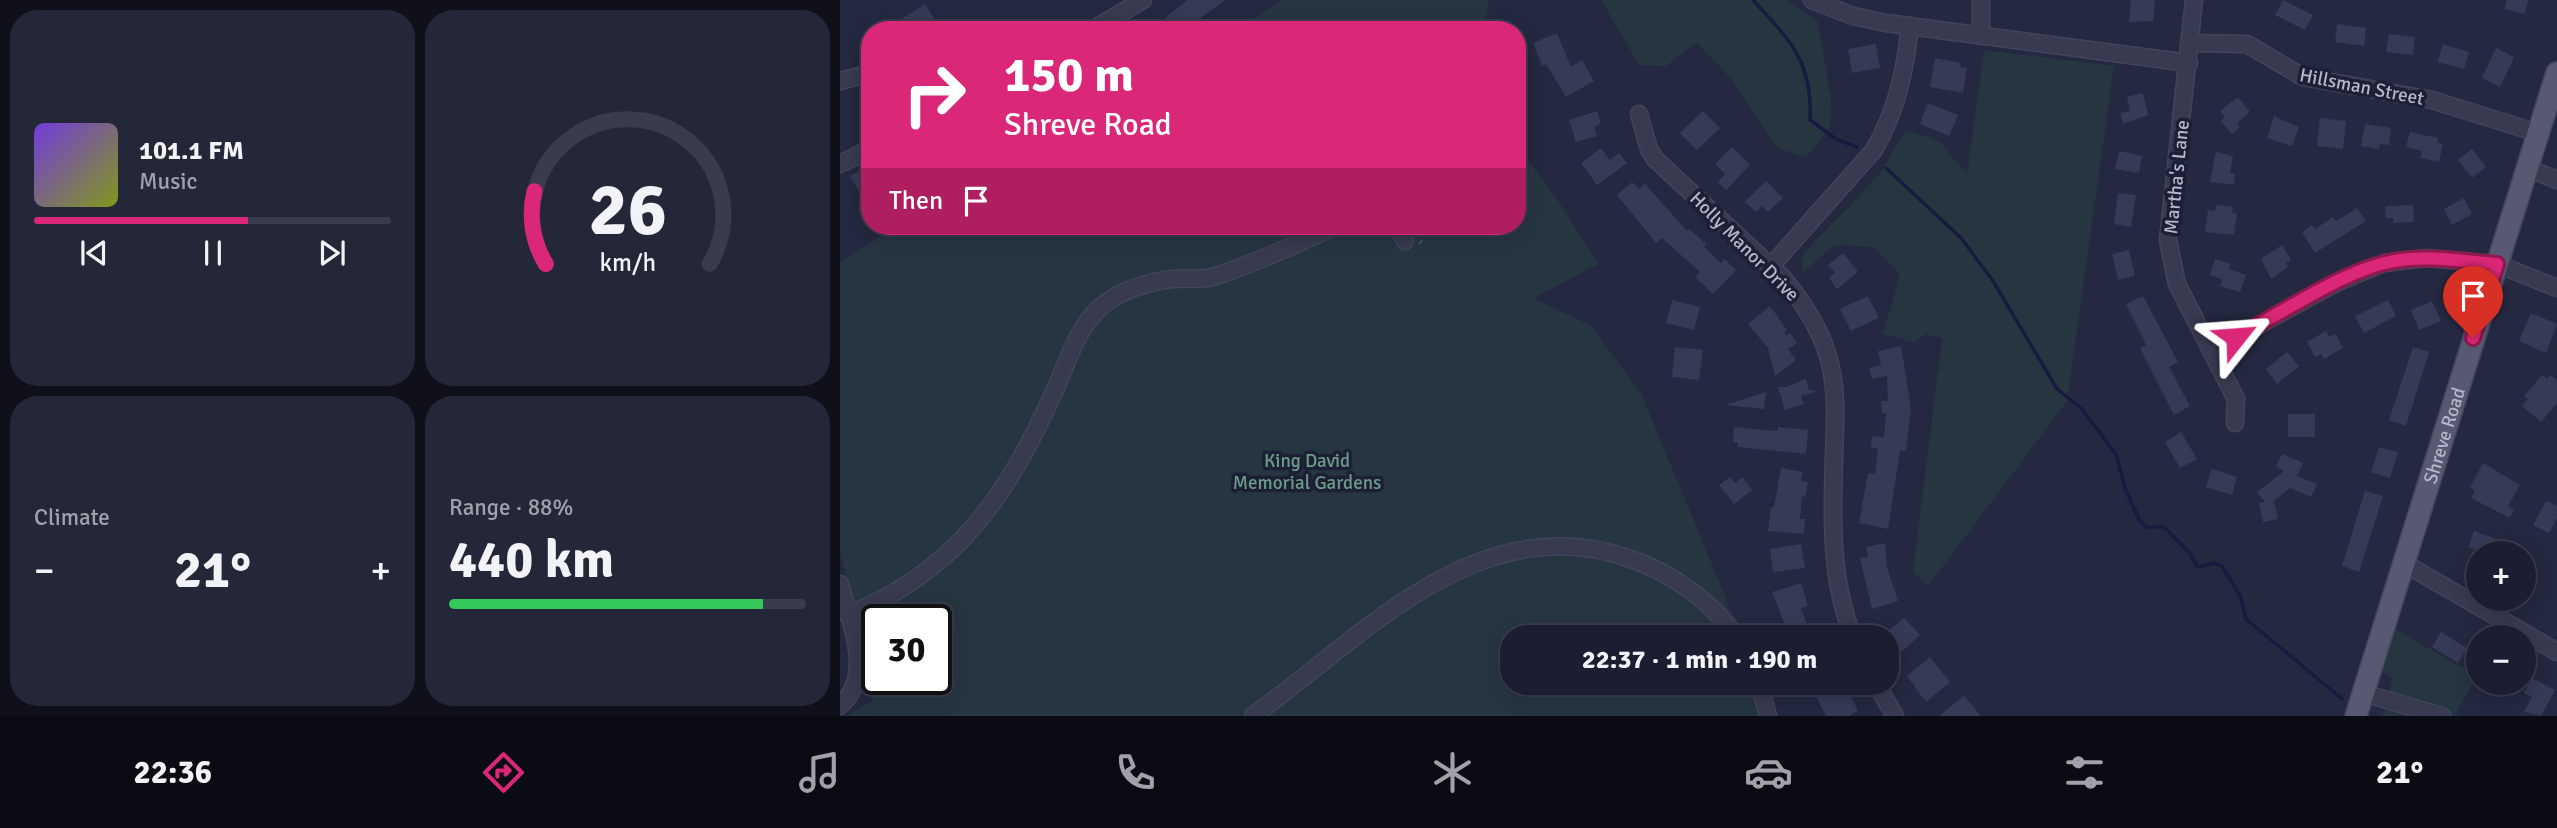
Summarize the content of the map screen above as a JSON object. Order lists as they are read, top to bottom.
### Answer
{
  "streets": {
    "main road": ["Shreve Road"],
    "street": ["Hillsman Street", "Martha's Lane", "Holly Manor Drive"]
  },
  "crossings": [
    ["Hillsman Street", "Martha's Lane"],
    ["Hillsman Street", "Shreve Road"]
  ],
  "parks": ["King David Memorial Gardens"],
  "page": {
    "turn": ["150 m", "Shreve Road"],
    "song": ["101.1 FM", "Music"],
    "then": "Then",
    "tile": [
      "Climate",
      ["Range · 88%", "440 km"]
    ],
    "map_buttons": ["+", "−"],
    "heat": ["−", "21°", "+"],
    "limit": "30",
    "trip": "22:37 · 1 min · 190 m",
    "tabs": ["22:36", "21°"],
    "gauge": ["26", "km/h"]
  }
}
